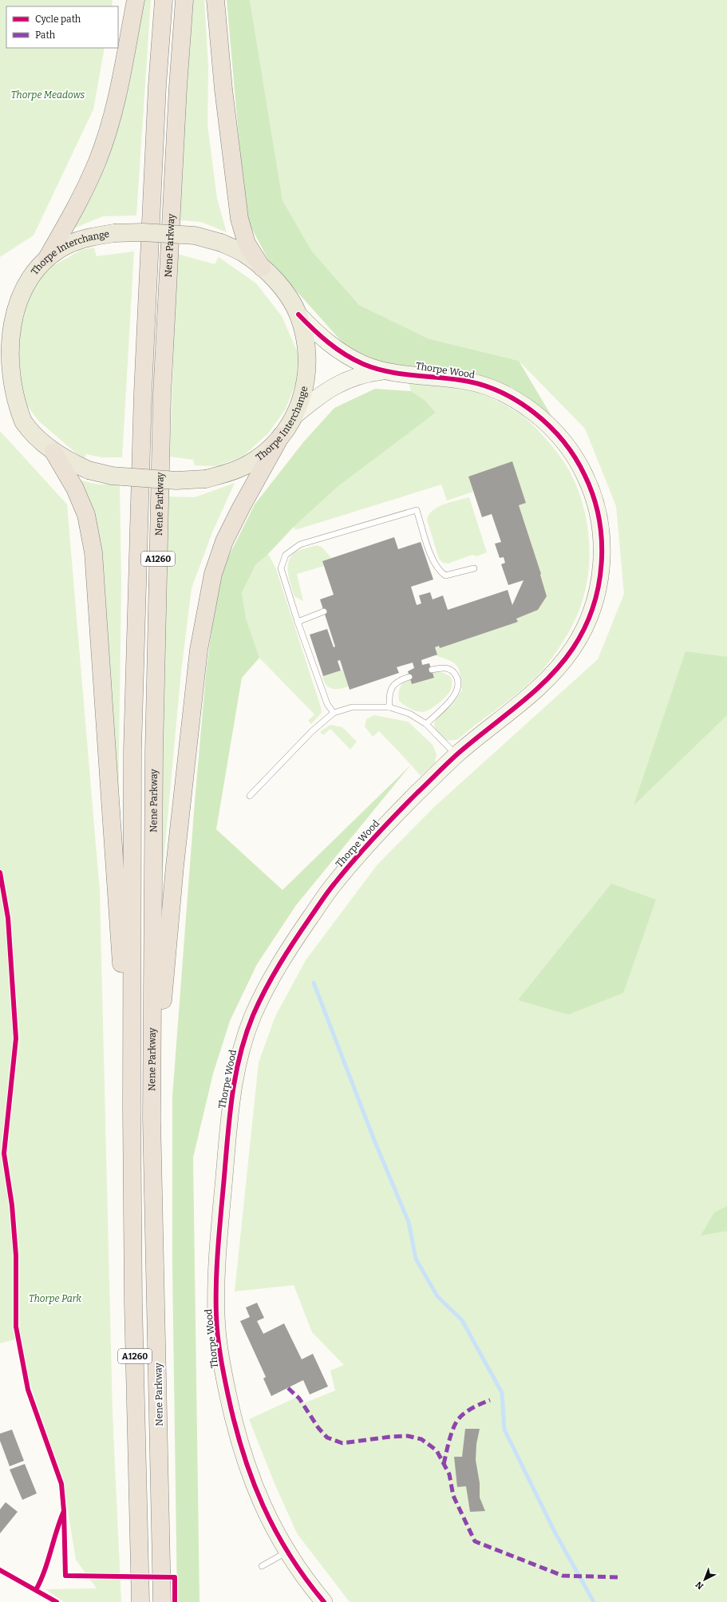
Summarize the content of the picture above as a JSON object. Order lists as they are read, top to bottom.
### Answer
{
  "streets": {
    "highway": ["Nene Parkway", "A1260"],
    "main road": ["Thorpe Interchange"],
    "street": ["Thorpe Wood"]
  },
  "crossings": [
    ["Thorpe Interchange", "Thorpe Wood"]
  ],
  "parks": ["Thorpe Meadows", "Thorpe Park"],
  "legend": ["Cycle path", "Path"],
  "north": "bottom left"
}
